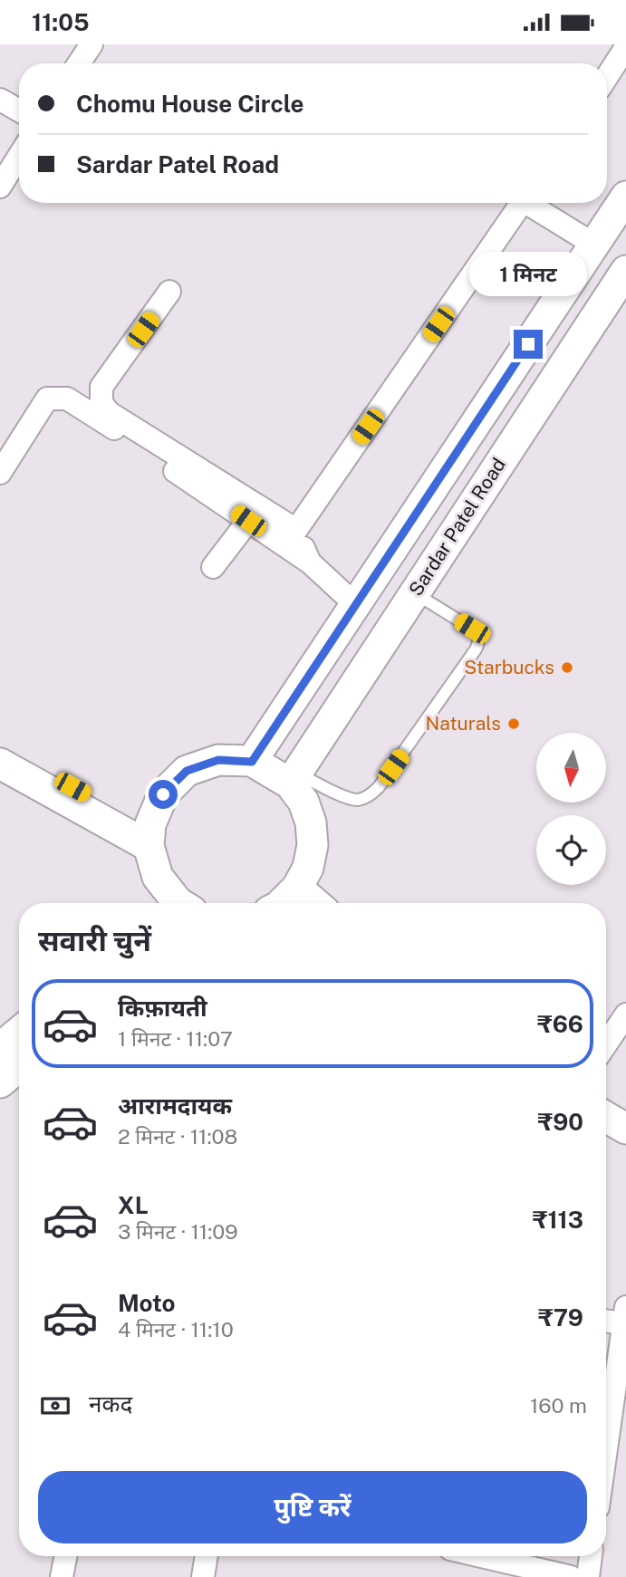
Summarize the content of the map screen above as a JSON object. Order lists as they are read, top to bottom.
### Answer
{
  "streets": {
    "street": ["Sardar Patel Road"]
  },
  "places": ["Starbucks", "Naturals"],
  "north": "bottom",
  "page": {
    "status": "11:05",
    "banner": ["Chomu House Circle", "Sardar Patel Road"],
    "bubble": "1 मिनट",
    "heading": "सवारी चुनें",
    "list": [
      {
        "name": "किफ़ायती",
        "note": "1 मिनट · 11:07",
        "value": "₹66"
      },
      {
        "name": "आरामदायक",
        "note": "2 मिनट · 11:08",
        "value": "₹90"
      },
      {
        "name": "XL",
        "note": "3 मिनट · 11:09",
        "value": "₹113"
      },
      {
        "name": "Moto",
        "note": "4 मिनट · 11:10",
        "value": "₹79"
      }
    ],
    "pay": ["नकद", "160 m"],
    "buttons": "पुष्टि करें"
  }
}
